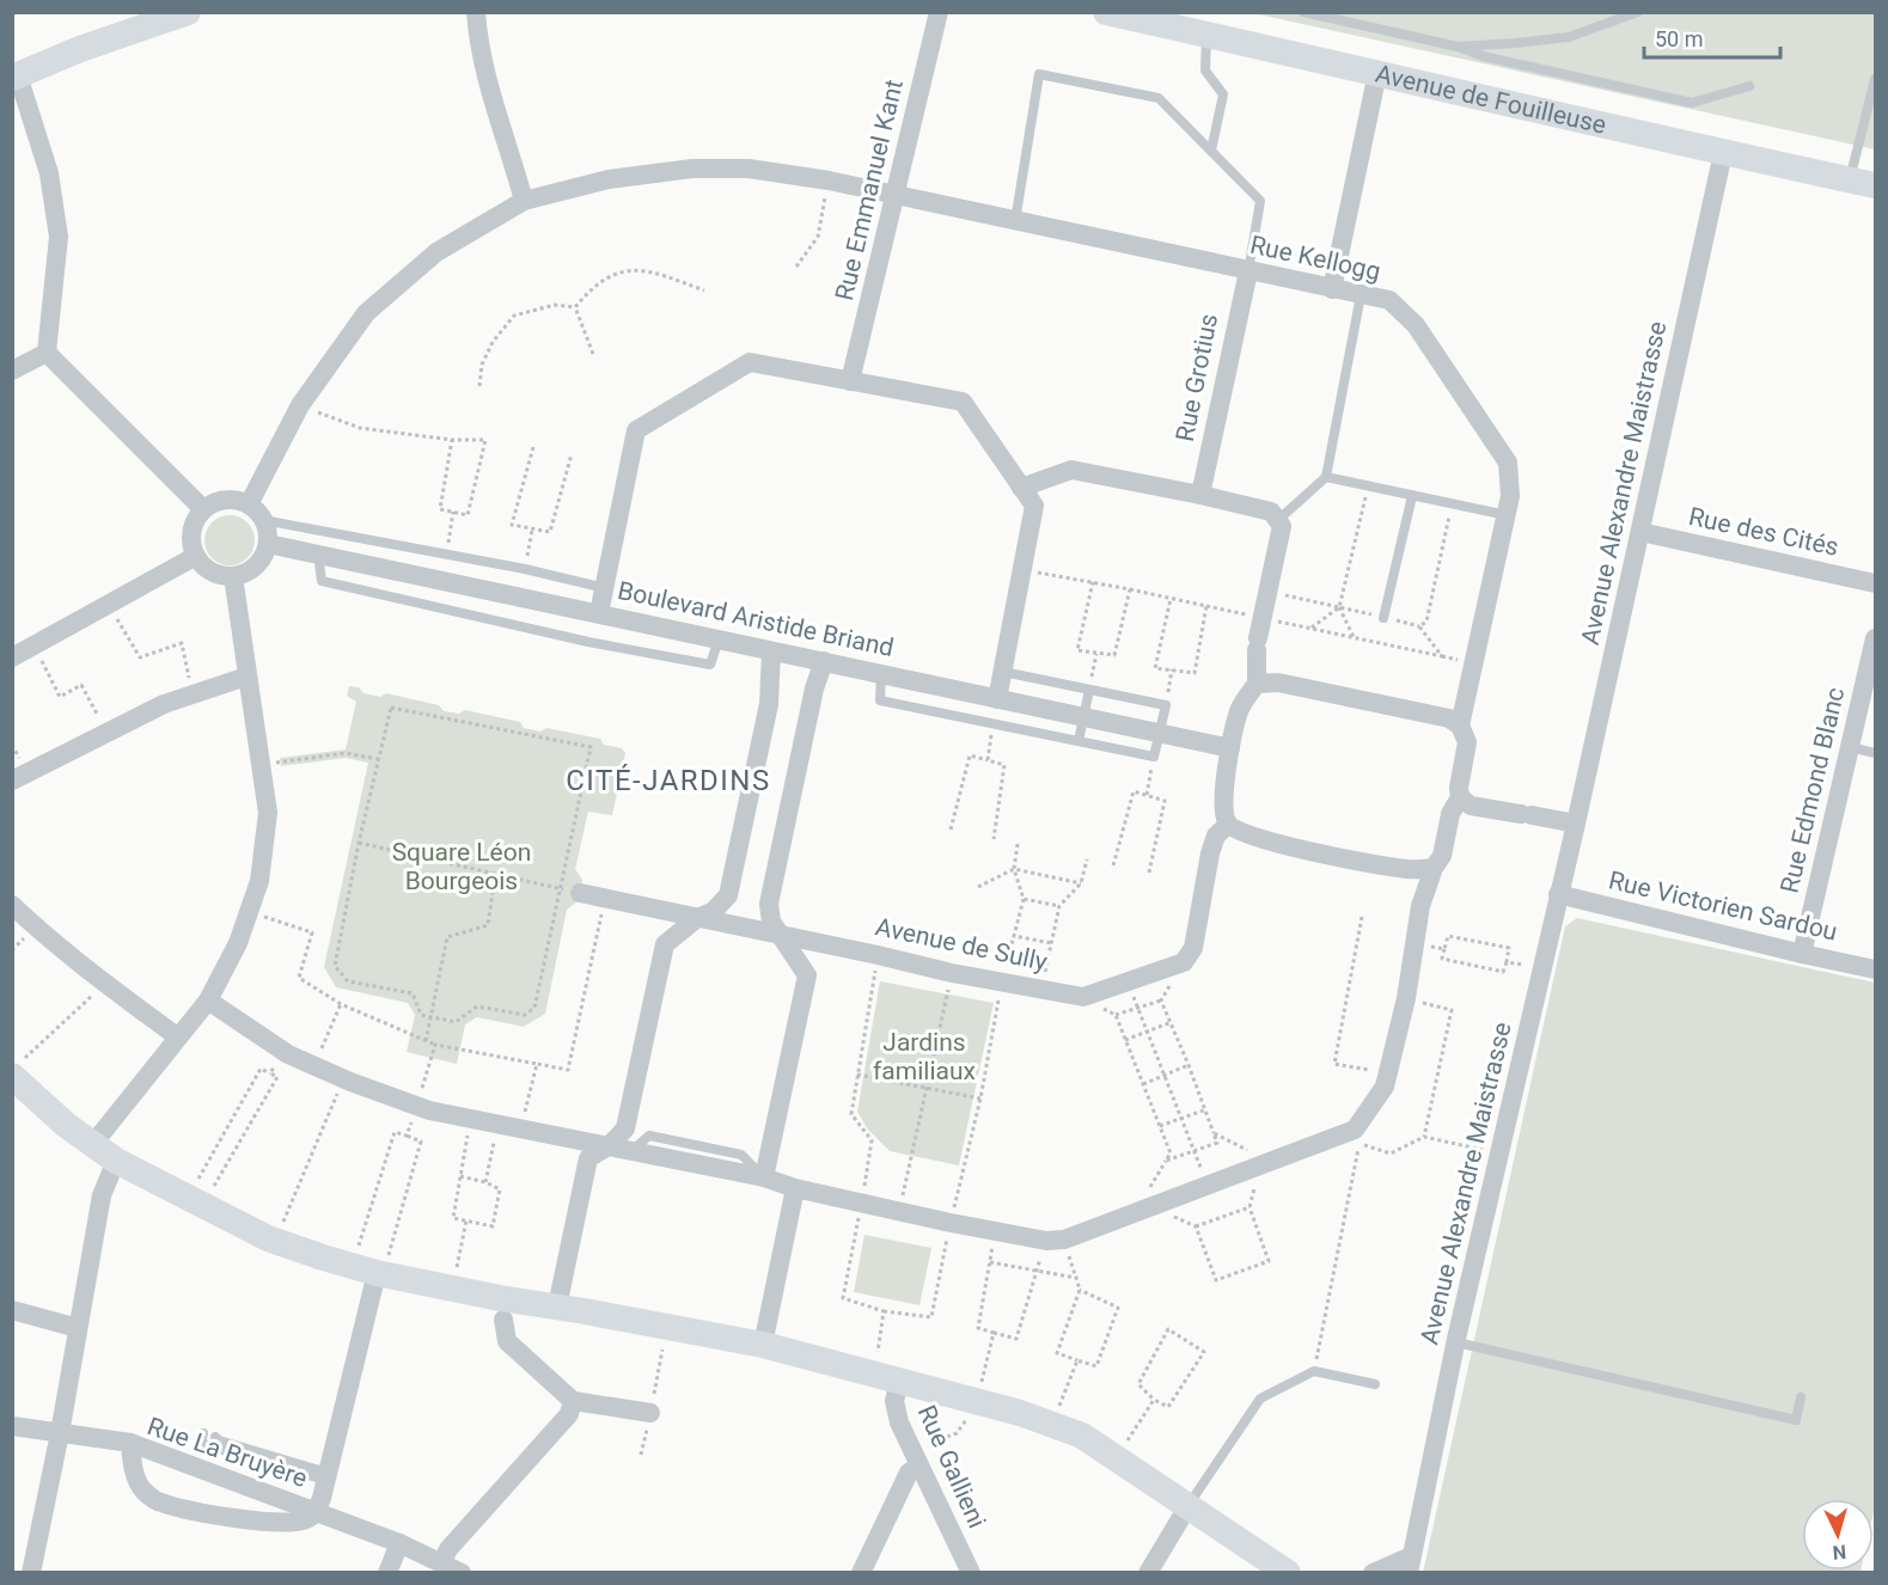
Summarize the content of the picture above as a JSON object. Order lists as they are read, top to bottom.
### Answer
{
  "streets": {
    "main road": ["Avenue de Fouilleuse"],
    "street": [
      "Rue Emmanuel Kant",
      "Rue Kellogg",
      "Rue Grotius",
      "Avenue Alexandre Maistrasse",
      "Rue des Cités",
      "Boulevard Aristide Briand",
      "Rue Edmond Blanc",
      "Rue Victorien Sardou",
      "Avenue de Sully",
      "Rue La Bruyère",
      "Rue Gallieni"
    ]
  },
  "crossings": [
    ["Avenue de Fouilleuse", "Avenue Alexandre Maistrasse"],
    ["Rue Emmanuel Kant", "Rue Kellogg"],
    ["Rue Kellogg", "Rue Grotius"],
    ["Rue Kellogg", "Boulevard Aristide Briand"],
    ["Avenue Alexandre Maistrasse", "Rue des Cités"],
    ["Avenue Alexandre Maistrasse", "Rue Victorien Sardou"],
    ["Rue Edmond Blanc", "Rue Victorien Sardou"]
  ],
  "districts": ["CITÉ-JARDINS"],
  "parks": ["Square Léon Bourgeois", "Jardins familiaux"],
  "scale_bar": "50 m",
  "north": "bottom"
}
